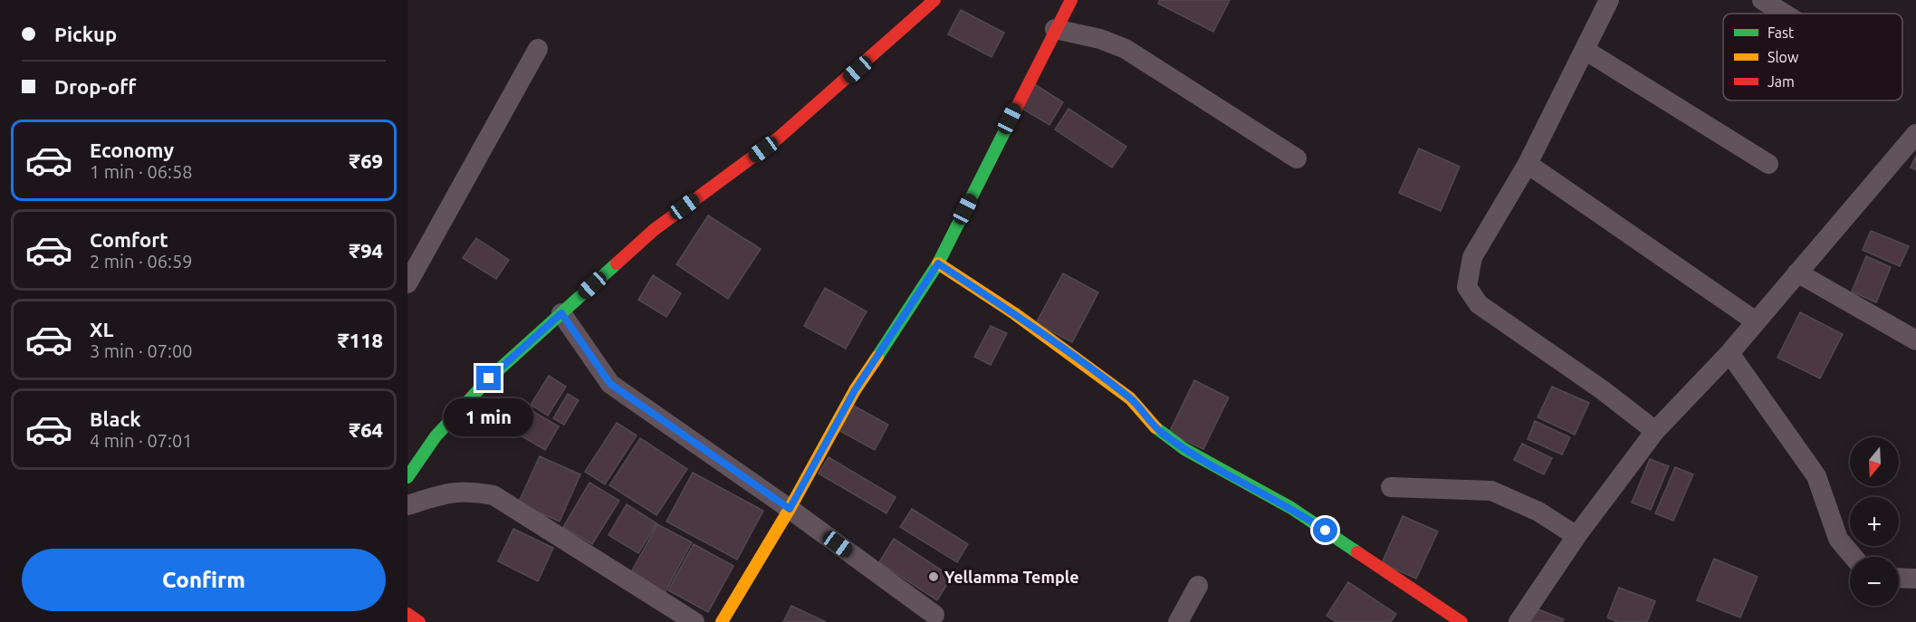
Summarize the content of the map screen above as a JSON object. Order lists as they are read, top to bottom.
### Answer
{
  "places": ["Yellamma Temple"],
  "legend": ["Fast", "Slow", "Jam"],
  "north": "bottom",
  "page": {
    "banner": ["Pickup", "Drop-off"],
    "list": [
      {
        "name": "Economy",
        "note": "1 min · 06:58",
        "value": "₹69"
      },
      {
        "name": "Comfort",
        "note": "2 min · 06:59",
        "value": "₹94"
      },
      {
        "name": "XL",
        "note": "3 min · 07:00",
        "value": "₹118"
      },
      {
        "name": "Black",
        "note": "4 min · 07:01",
        "value": "₹64"
      }
    ],
    "bubble": "1 min",
    "map_buttons": ["+", "−"],
    "buttons": "Confirm"
  }
}
